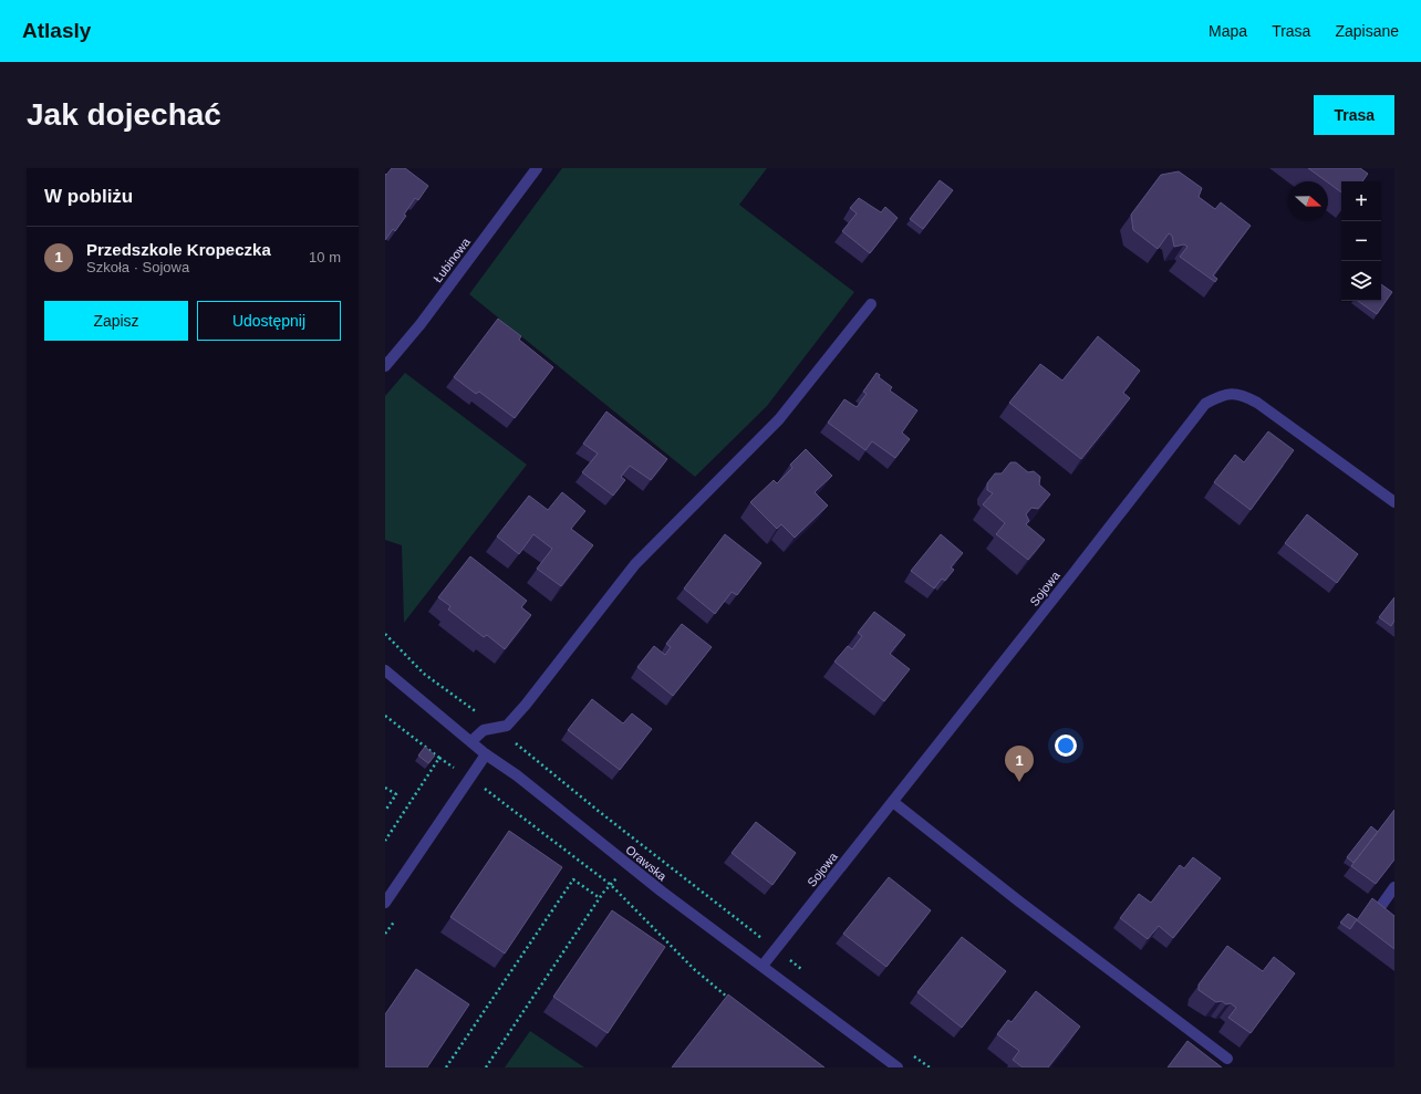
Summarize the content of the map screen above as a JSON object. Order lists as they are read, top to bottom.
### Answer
{
  "streets": {
    "street": ["Łubinowa", "Sojowa", "Orawska"]
  },
  "crossings": [
    ["Sojowa", "Orawska"]
  ],
  "north": "right",
  "page": {
    "header": "Atlasly",
    "nav": ["Mapa", "Trasa", "Zapisane"],
    "buttons": [
      "Trasa",
      ["Zapisz", "Udostępnij"]
    ],
    "title": "Jak dojechać",
    "heading": "W pobliżu",
    "map_buttons": ["+", "−"],
    "list": [
      {
        "mark": "1",
        "name": "Przedszkole Kropeczka",
        "note": "Szkoła · Sojowa",
        "value": "10 m"
      }
    ],
    "pins": "1"
  }
}
